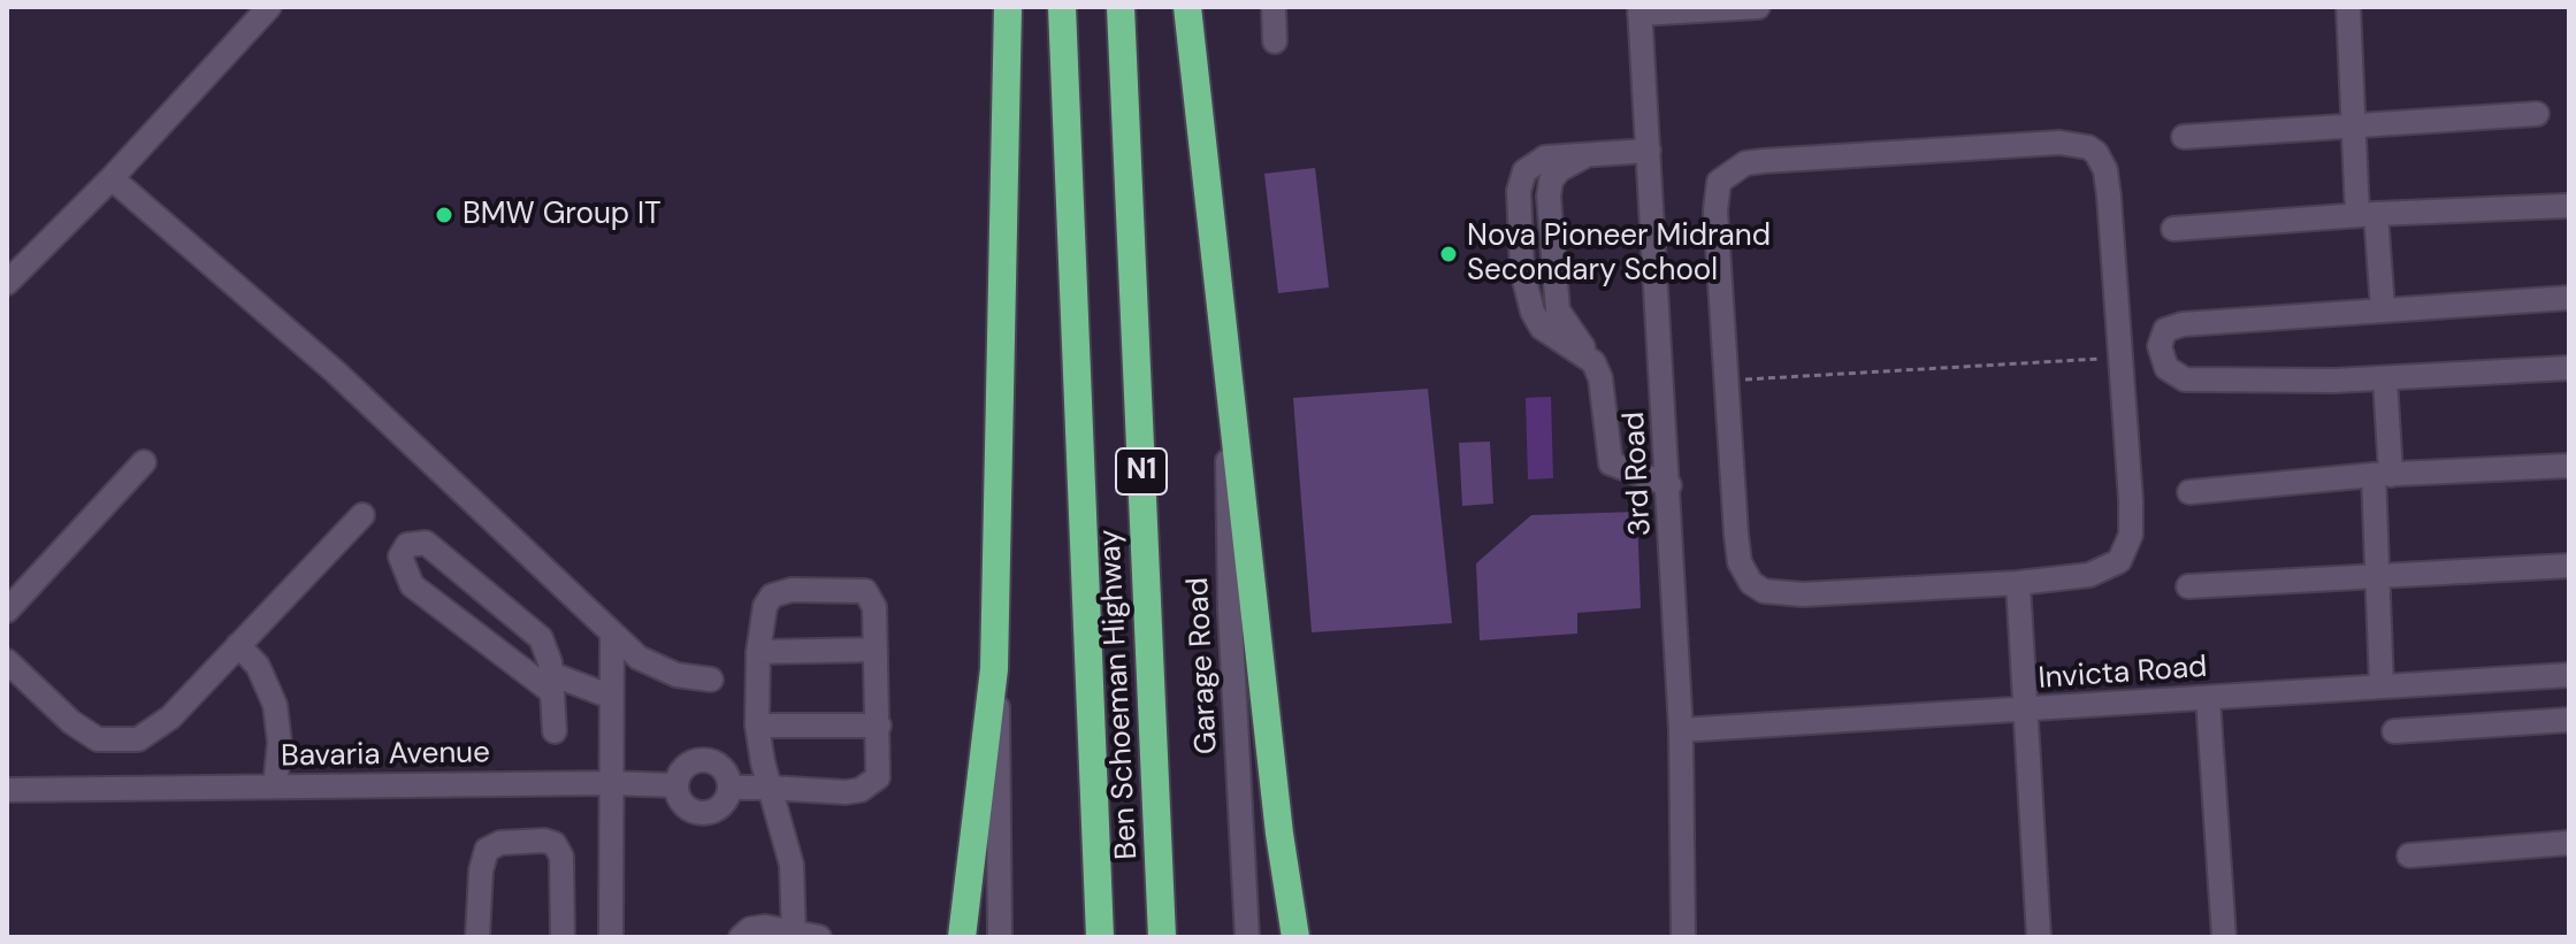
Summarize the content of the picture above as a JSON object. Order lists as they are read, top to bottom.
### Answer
{
  "streets": {
    "highway": ["N1", "Ben Schoeman Highway"],
    "street": [
      "3rd Road",
      "Garage Road",
      "Invicta Road",
      "Bavaria Avenue"
    ]
  },
  "crossings": [
    ["3rd Road", "Invicta Road"]
  ],
  "places": ["BMW Group IT", "Nova Pioneer Midrand Secondary School"]
}
